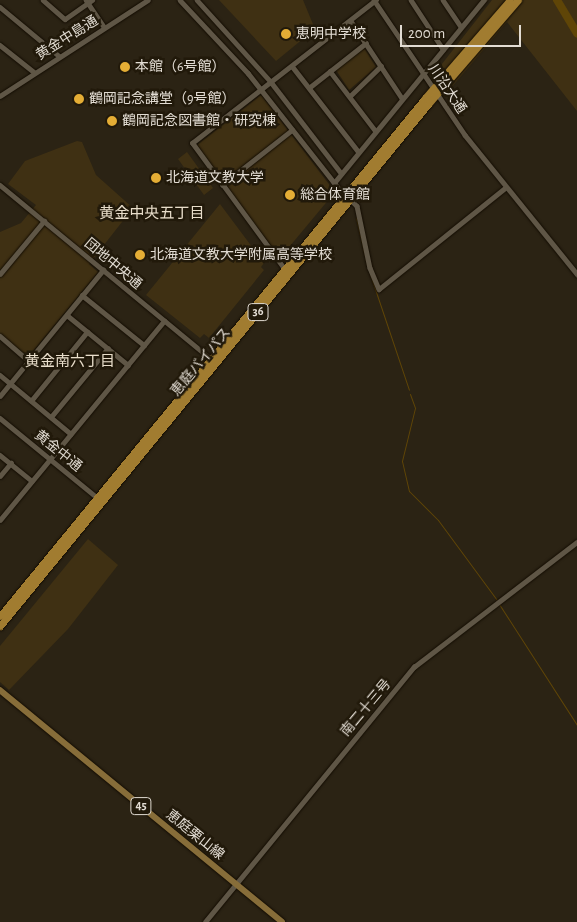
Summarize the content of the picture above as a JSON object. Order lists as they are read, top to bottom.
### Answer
{
  "streets": {
    "highway": ["36", "恵庭バイパス"],
    "main road": ["45", "恵庭栗山線"],
    "street": [
      "黄金中島通",
      "川沿大通",
      "団地中央通",
      "黄金中通",
      "南二十三号"
    ]
  },
  "crossings": [
    ["川沿大通", "恵庭バイパス"],
    ["団地中央通", "恵庭バイパス"],
    ["恵庭バイパス", "黄金中通"],
    ["南二十三号", "恵庭栗山線"]
  ],
  "districts": ["黄金中央五丁目", "黄金南六丁目"],
  "places": [
    "恵明中学校",
    "本館（6号館）",
    "鶴岡記念講堂（9号館）",
    "鶴岡記念図書館・研究棟",
    "北海道文教大学",
    "総合体育館",
    "北海道文教大学附属高等学校"
  ],
  "scale_bar": "200 m"
}
